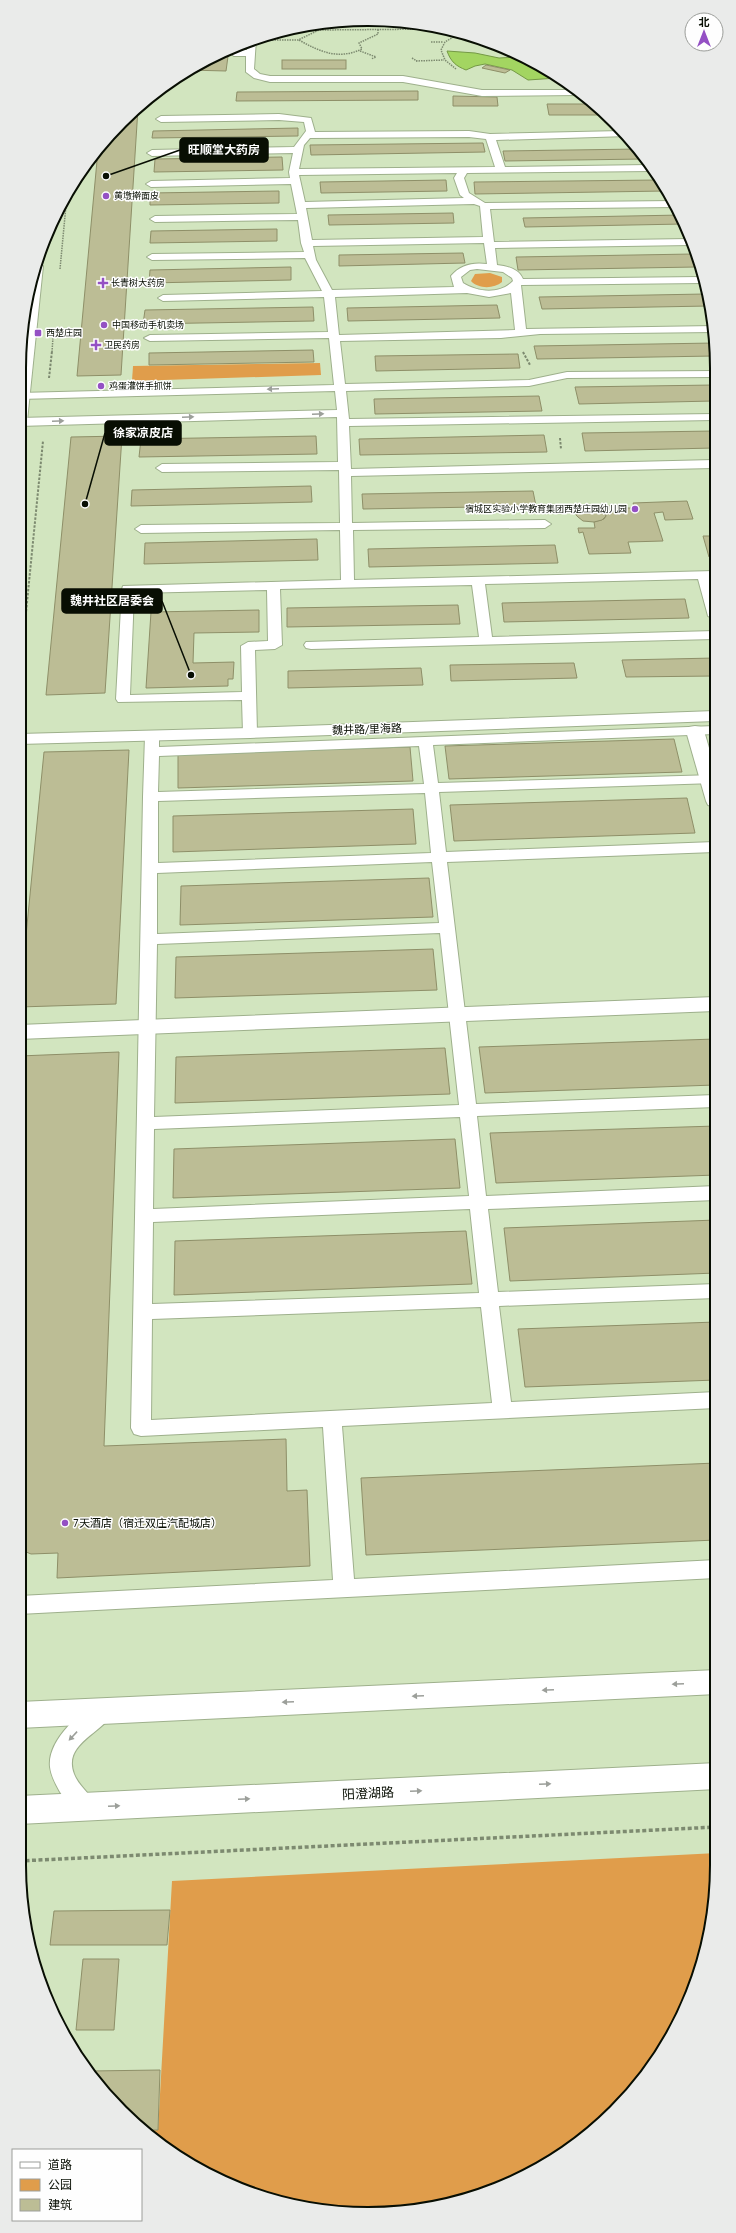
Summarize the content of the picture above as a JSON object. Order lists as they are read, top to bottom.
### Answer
{
  "streets": {
    "street": ["魏井路/里海路", "阳澄湖路"]
  },
  "places": {
    "other": [
      "旺顺堂大药房",
      "黄墩擀面皮",
      "中国移动手机卖场",
      "鸡蛋灌饼手抓饼",
      "徐家凉皮店",
      "宿城区实验小学教育集团西楚庄园幼儿园",
      "魏井社区居委会",
      "7天酒店（宿迁双庄汽配城店）"
    ],
    "health": ["长青树大药房", "卫民药房"],
    "transit": ["西楚庄园"]
  },
  "legend": ["道路", "公园", "建筑"],
  "north": "top"
}
